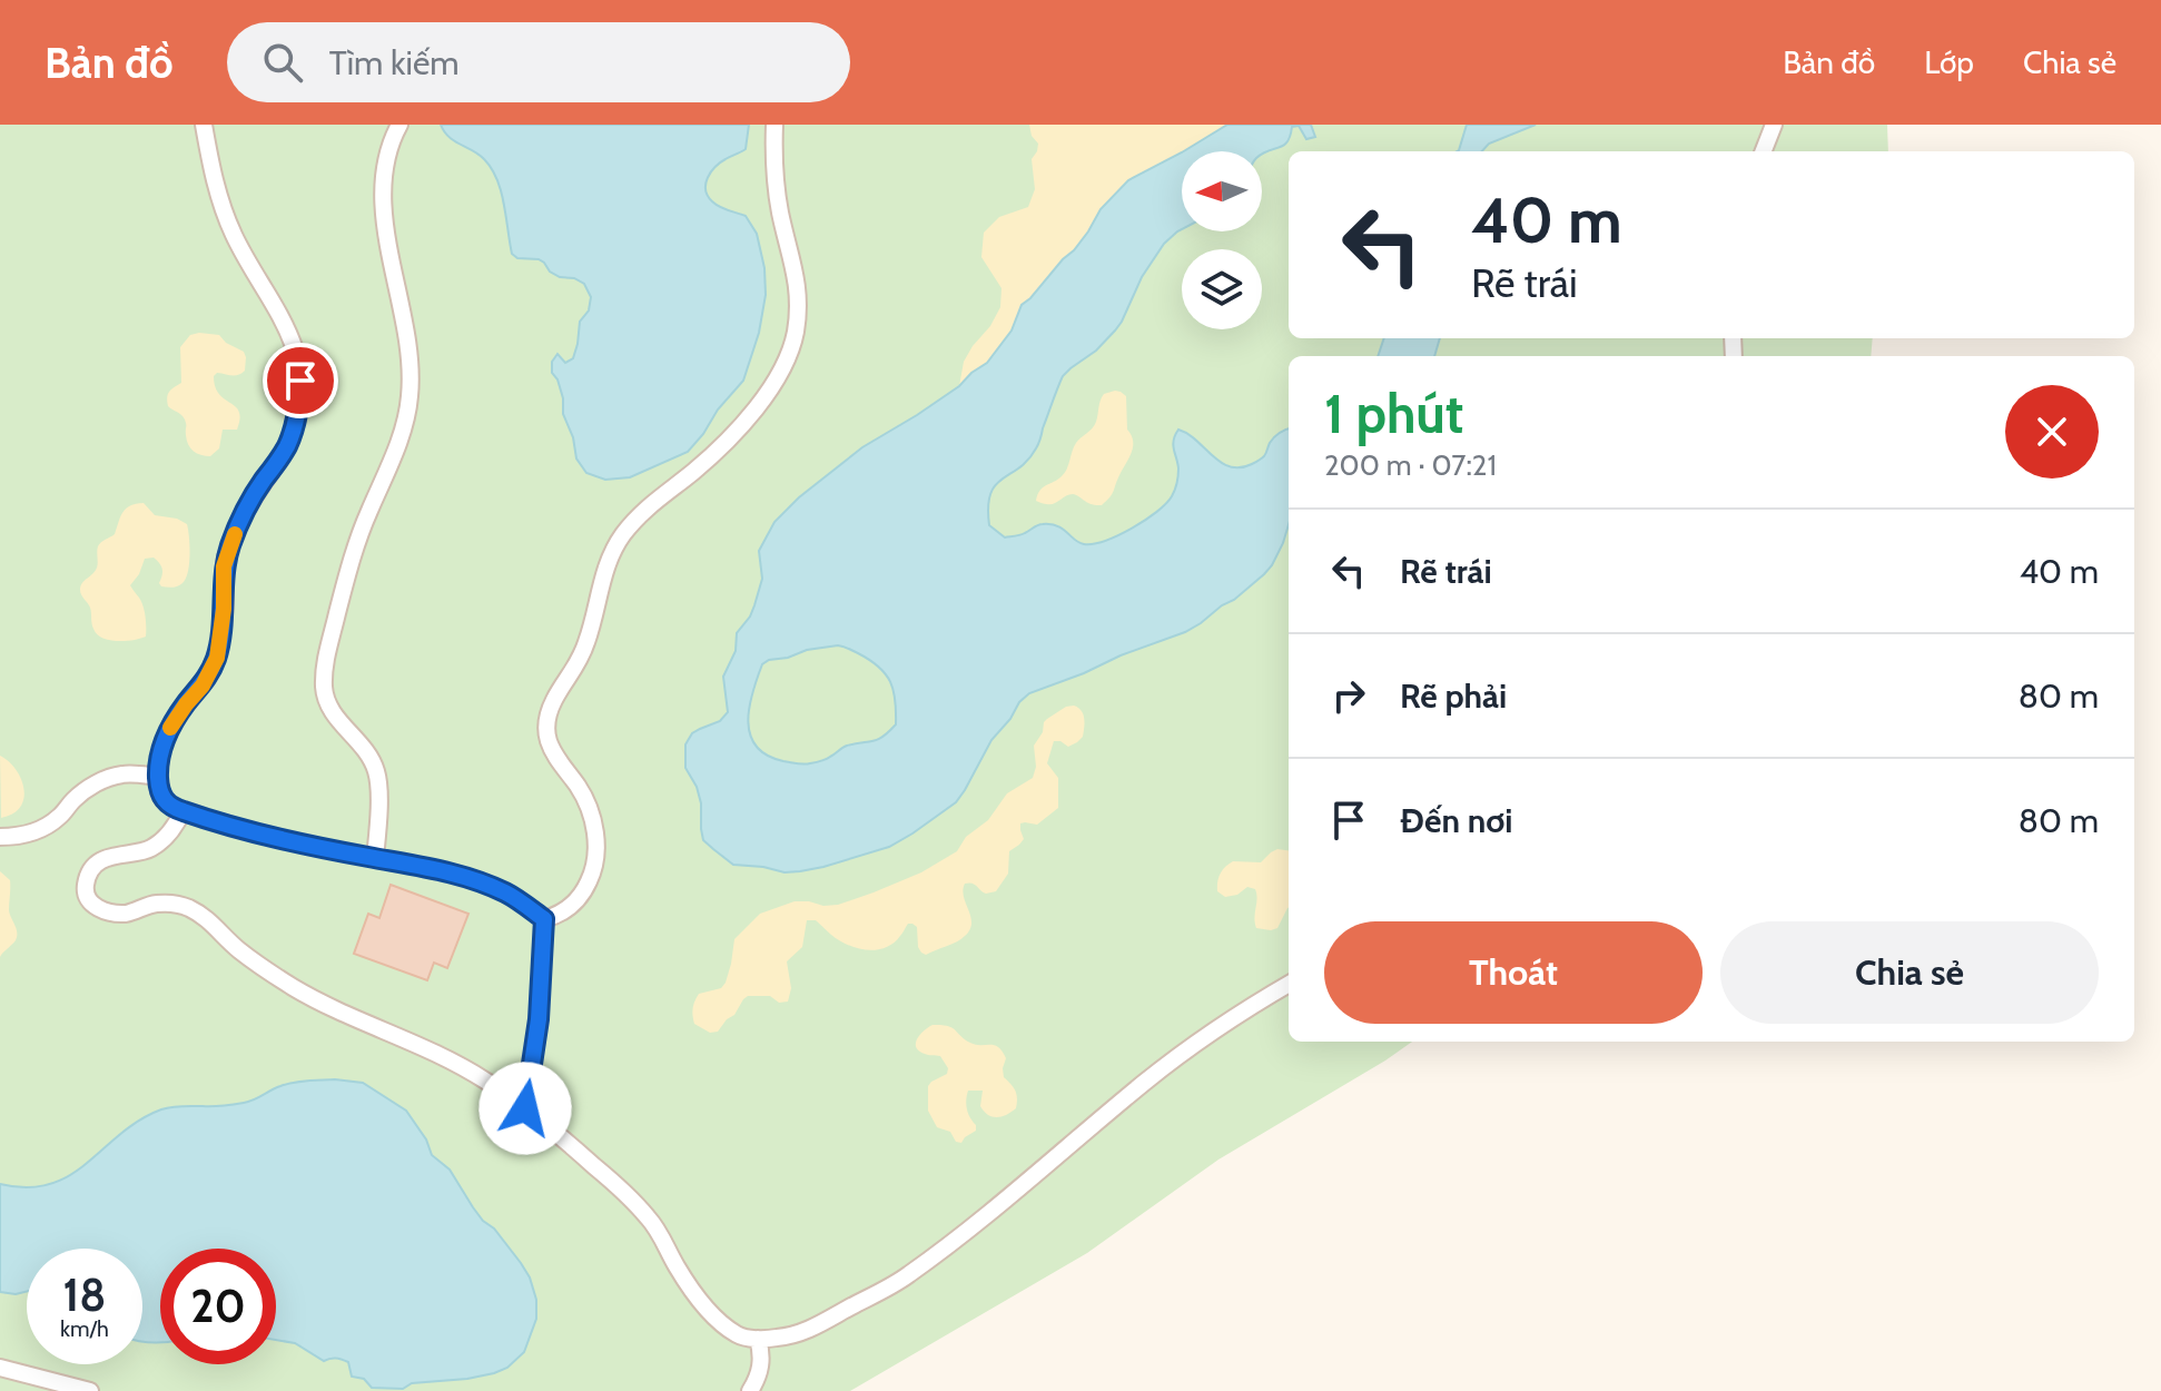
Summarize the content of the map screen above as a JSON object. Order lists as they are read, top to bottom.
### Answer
{
  "north": "left",
  "page": {
    "header": "Bản đồ",
    "search": "Tìm kiếm",
    "nav": ["Bản đồ", "Lớp", "Chia sẻ"],
    "turn": ["40 m", "Rẽ trái"],
    "heading": ["1 phút", "200 m · 07:21"],
    "list": [
      {
        "name": "Rẽ trái",
        "value": "40 m"
      },
      {
        "name": "Rẽ phải",
        "value": "80 m"
      },
      {
        "name": "Đến nơi",
        "value": "80 m"
      }
    ],
    "buttons": ["Thoát", "Chia sẻ"],
    "speed": "18 km/h",
    "limit": "20"
  }
}
